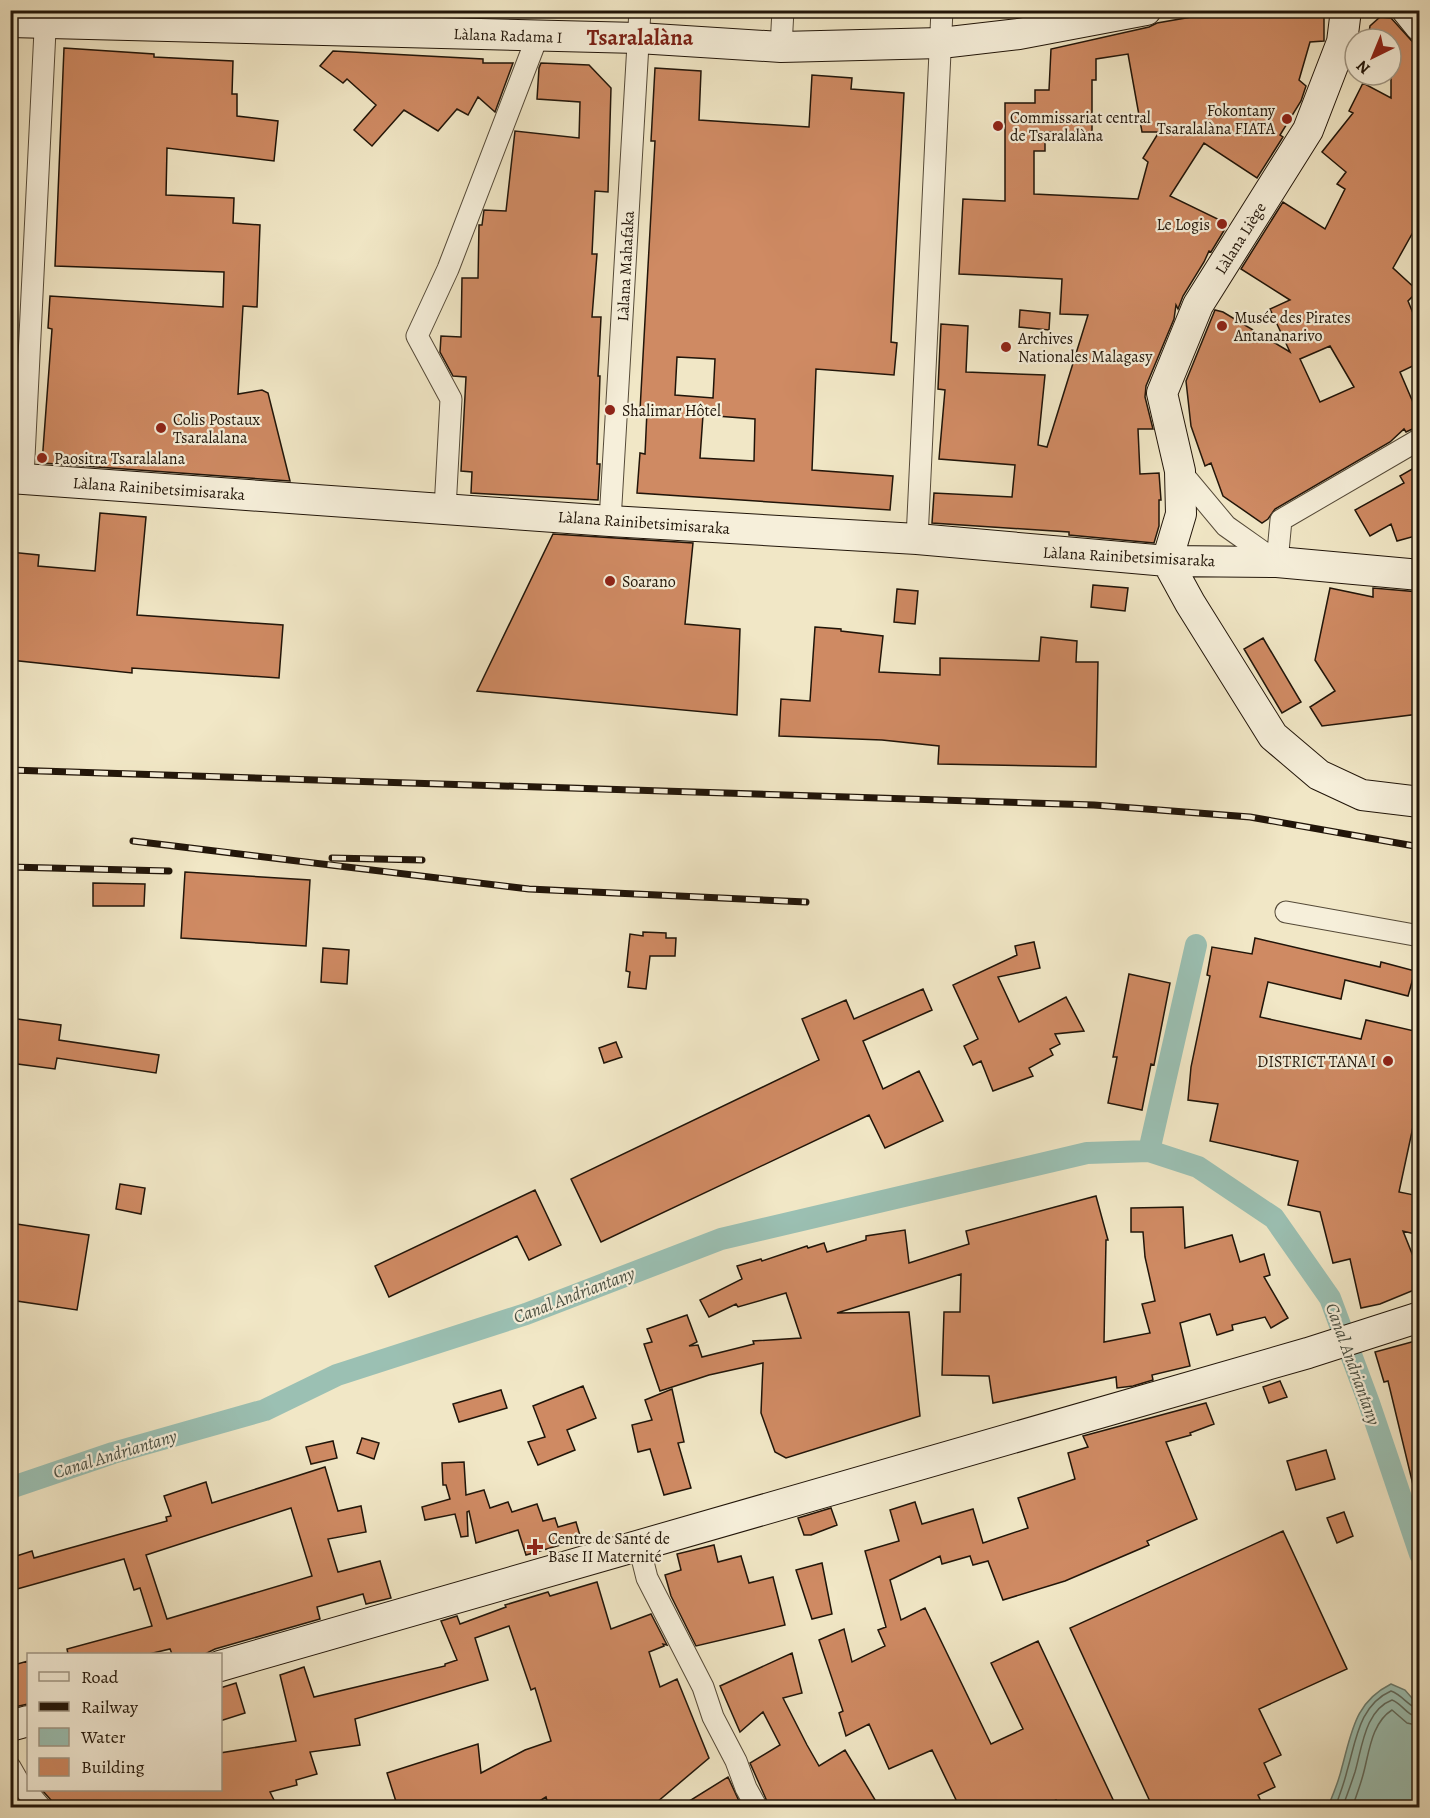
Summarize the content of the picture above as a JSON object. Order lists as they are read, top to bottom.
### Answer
{
  "streets": {
    "street": [
      "Làlana Radama I",
      "Làlana Liège",
      "Làlana Mahafaka",
      "Làlana Rainibetsimisaraka"
    ]
  },
  "crossings": [
    ["Làlana Radama I", "Làlana Mahafaka"],
    ["Làlana Liège", "Làlana Rainibetsimisaraka"],
    ["Làlana Mahafaka", "Làlana Rainibetsimisaraka"]
  ],
  "districts": ["Tsaralalàna"],
  "water": ["Canal Andriantany"],
  "places": {
    "other": [
      "Fokontany Tsaralalàna FIATA",
      "Commissariat central de Tsaralalàna",
      "Le Logis",
      "Musée des Pirates Antananarivo",
      "Archives Nationales Malagasy",
      "Shalimar Hôtel",
      "Colis Postaux Tsaralalana",
      "Paositra Tsaralalana",
      "Soarano",
      "DISTRICT TANA I"
    ],
    "health": ["Centre de Santé de Base II Maternité"]
  },
  "legend": [
    "Road",
    "Railway",
    "Water",
    "Building"
  ],
  "north": "bottom left"
}
